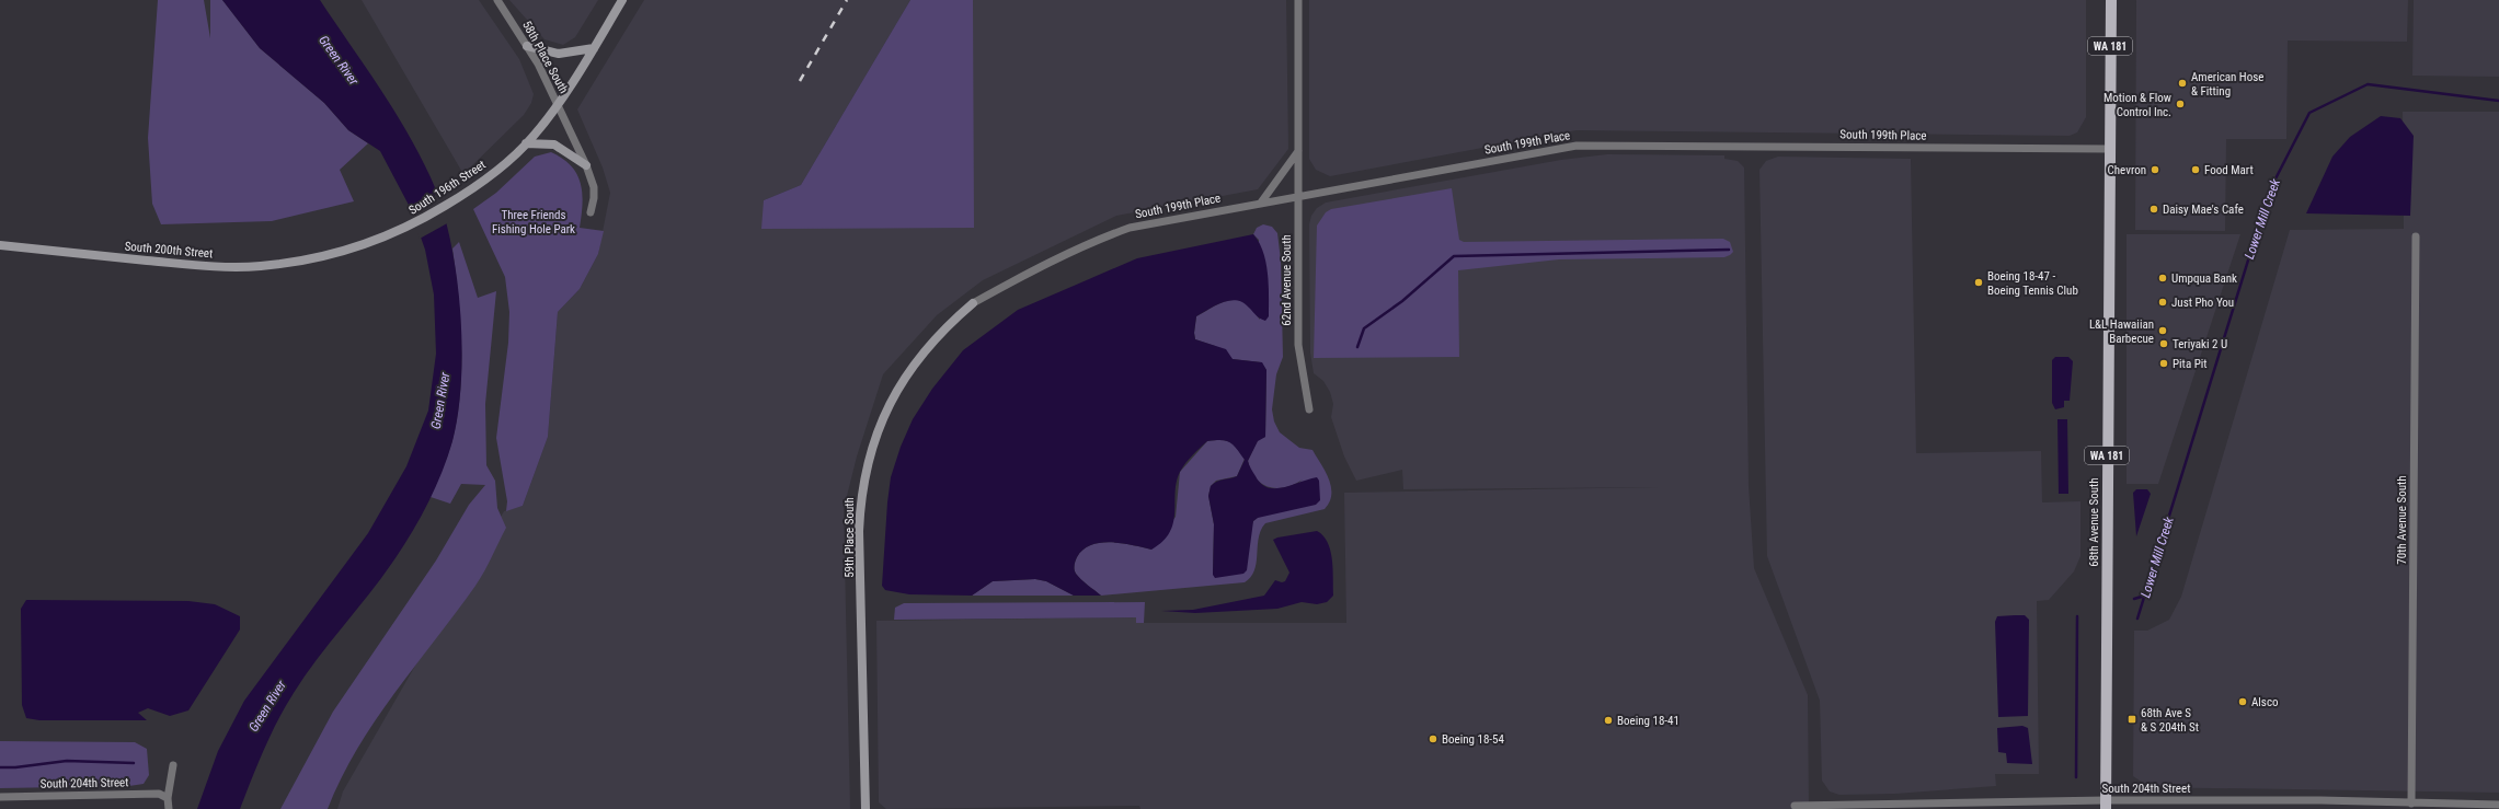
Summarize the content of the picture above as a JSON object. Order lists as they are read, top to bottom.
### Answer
{
  "streets": {
    "main road": [
      "WA 181",
      "South 196th Street",
      "South 200th Street",
      "68th Avenue South",
      "59th Place South"
    ],
    "street": [
      "58th Place South",
      "South 199th Place",
      "62nd Avenue South",
      "70th Avenue South",
      "South 204th Street"
    ]
  },
  "crossings": [
    ["58th Place South", "South 196th Street"],
    ["South 199th Place", "62nd Avenue South"],
    ["South 199th Place", "68th Avenue South"],
    ["South 199th Place", "59th Place South"],
    ["South 196th Street", "South 200th Street"],
    ["70th Avenue South", "South 204th Street"],
    ["68th Avenue South", "South 204th Street"]
  ],
  "water": ["Green River", "Lower Mill Creek"],
  "parks": ["Three Friends Fishing Hole Park"],
  "places": {
    "other": [
      "American Hose & Fitting",
      "Motion & Flow Control Inc.",
      "Chevron",
      "Food Mart",
      "Daisy Mae's Cafe",
      "Umpqua Bank",
      "Boeing 18-47 - Boeing Tennis Club",
      "Just Pho You",
      "L&L Hawaiian Barbecue",
      "Teriyaki 2 U",
      "Pita Pit",
      "Alsco",
      "Boeing 18-41",
      "Boeing 18-54"
    ],
    "transit": ["68th Ave S & S 204th St"]
  }
}
